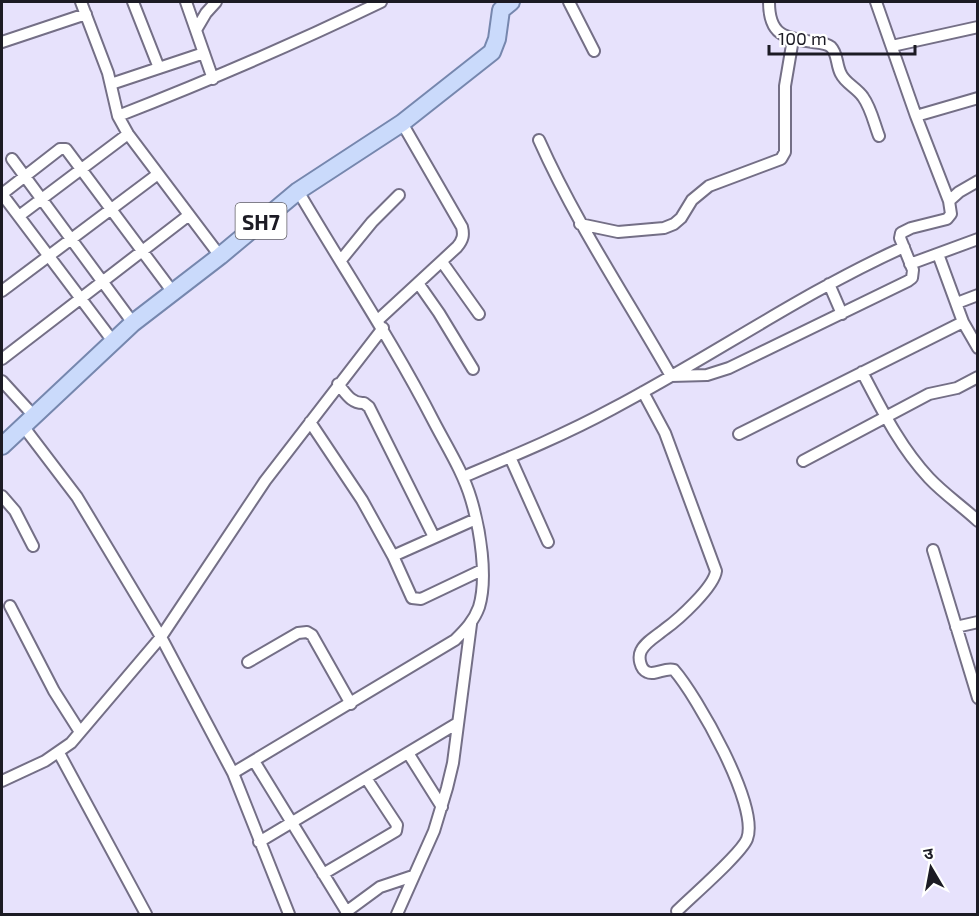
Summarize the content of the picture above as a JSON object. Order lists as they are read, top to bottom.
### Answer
{
  "streets": {
    "main road": ["SH7"]
  },
  "scale_bar": "100 m",
  "north": "top"
}
